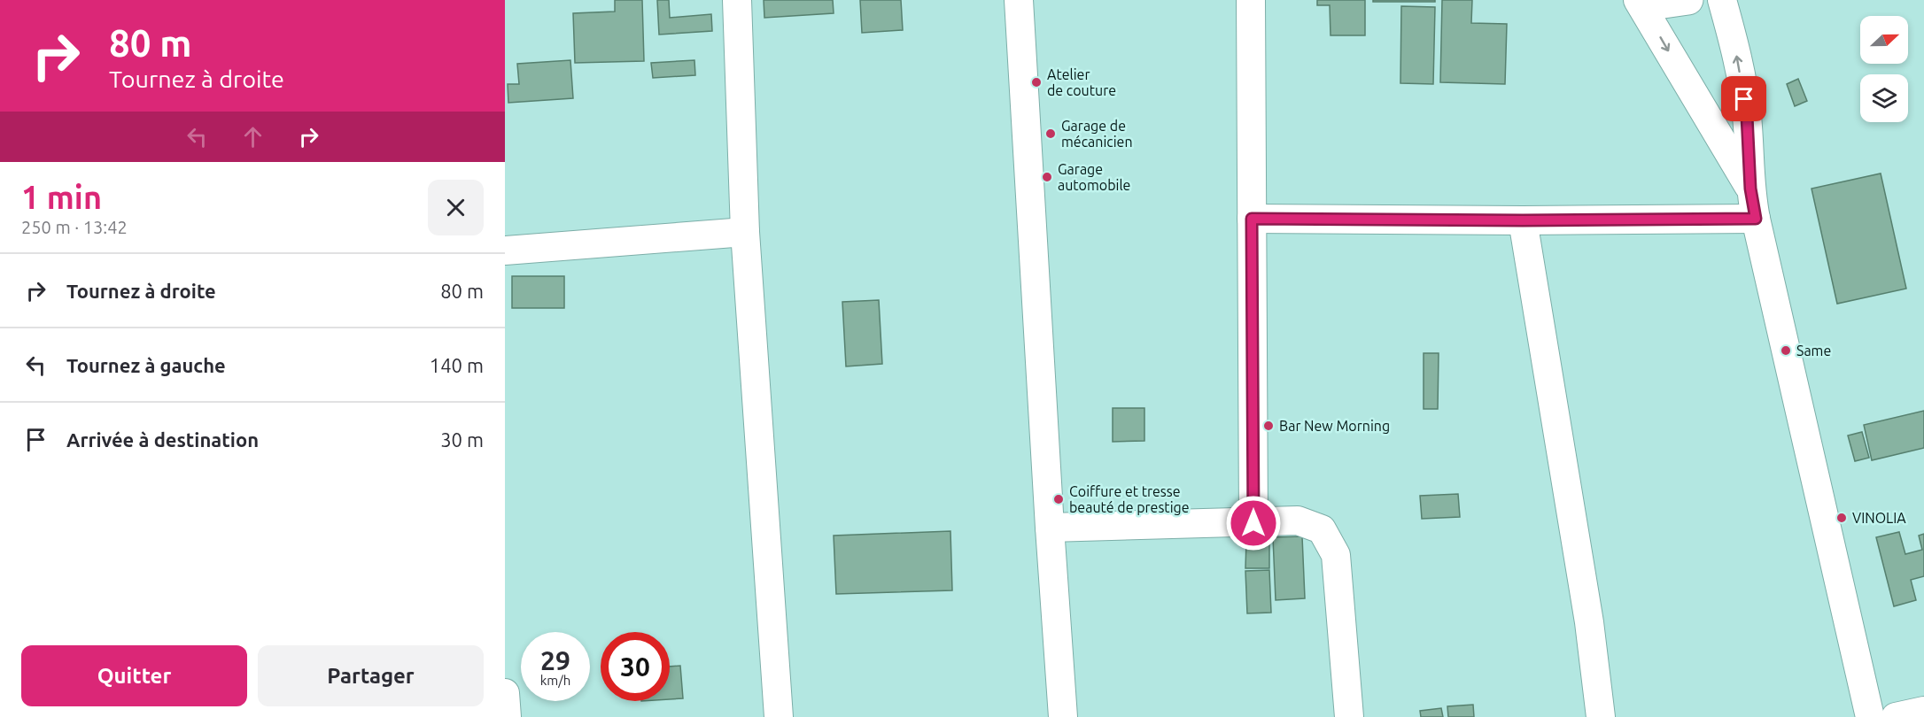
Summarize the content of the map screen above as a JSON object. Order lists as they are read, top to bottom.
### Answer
{
  "places": [
    "Atelier de couture",
    "Garage de mécanicien",
    "Garage automobile",
    "Same",
    "Bar New Morning",
    "Coiffure et tresse beauté de prestige",
    "VINOLIA"
  ],
  "north": "right",
  "page": {
    "turn": ["80 m", "Tournez à droite"],
    "heading": ["1 min", "250 m · 13:42"],
    "list": [
      {
        "name": "Tournez à droite",
        "value": "80 m"
      },
      {
        "name": "Tournez à gauche",
        "value": "140 m"
      },
      {
        "name": "Arrivée à destination",
        "value": "30 m"
      }
    ],
    "speed": "29 km/h",
    "limit": "30",
    "buttons": ["Quitter", "Partager"]
  }
}
